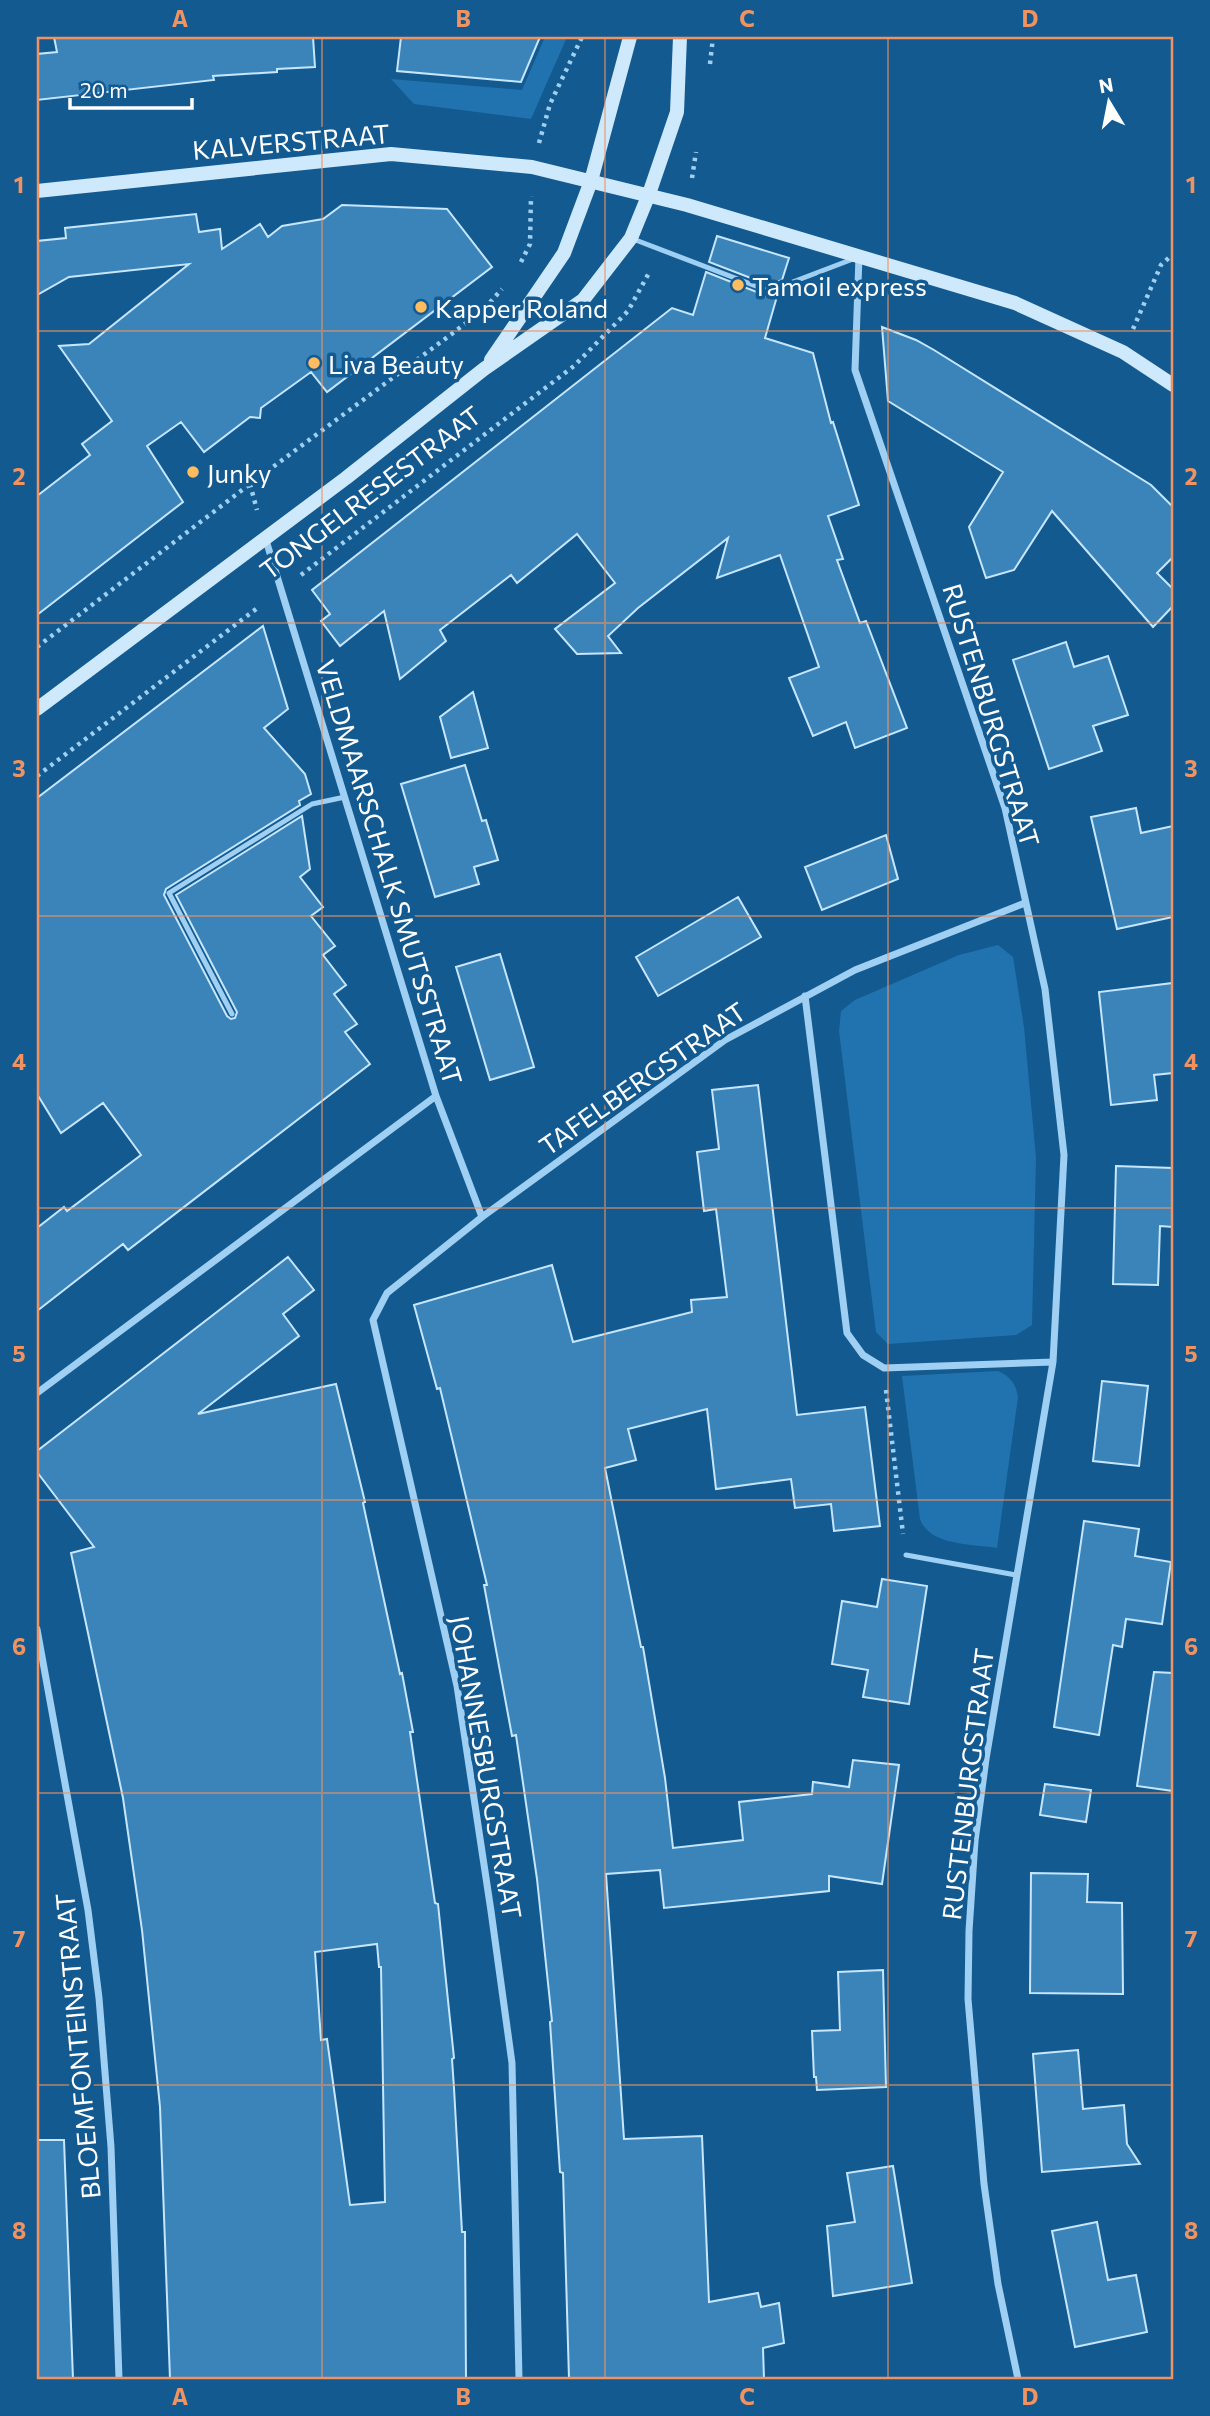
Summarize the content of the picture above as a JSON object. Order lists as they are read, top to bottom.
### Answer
{
  "streets": {
    "main road": ["KALVERSTRAAT", "TONGELRESESTRAAT"],
    "street": [
      "RUSTENBURGSTRAAT",
      "VELDMAARSCHALK SMUTSSTRAAT",
      "TAFELBERGSTRAAT",
      "JOHANNESBURGSTRAAT",
      "BLOEMFONTEINSTRAAT"
    ]
  },
  "crossings": [
    ["KALVERSTRAAT", "TONGELRESESTRAAT"],
    ["KALVERSTRAAT", "RUSTENBURGSTRAAT"],
    ["TONGELRESESTRAAT", "VELDMAARSCHALK SMUTSSTRAAT"],
    ["RUSTENBURGSTRAAT", "TAFELBERGSTRAAT"],
    ["VELDMAARSCHALK SMUTSSTRAAT", "TAFELBERGSTRAAT"],
    ["VELDMAARSCHALK SMUTSSTRAAT", "JOHANNESBURGSTRAAT"],
    ["TAFELBERGSTRAAT", "JOHANNESBURGSTRAAT"]
  ],
  "places": [
    "Tamoil express",
    "Kapper Roland",
    "Liva Beauty",
    "Junky"
  ],
  "scale_bar": "20 m",
  "north": "top",
  "grid": {
    "columns": [
      "A",
      "B",
      "C",
      "D"
    ],
    "rows": [
      "1",
      "2",
      "3",
      "4",
      "5",
      "6",
      "7",
      "8"
    ]
  }
}
